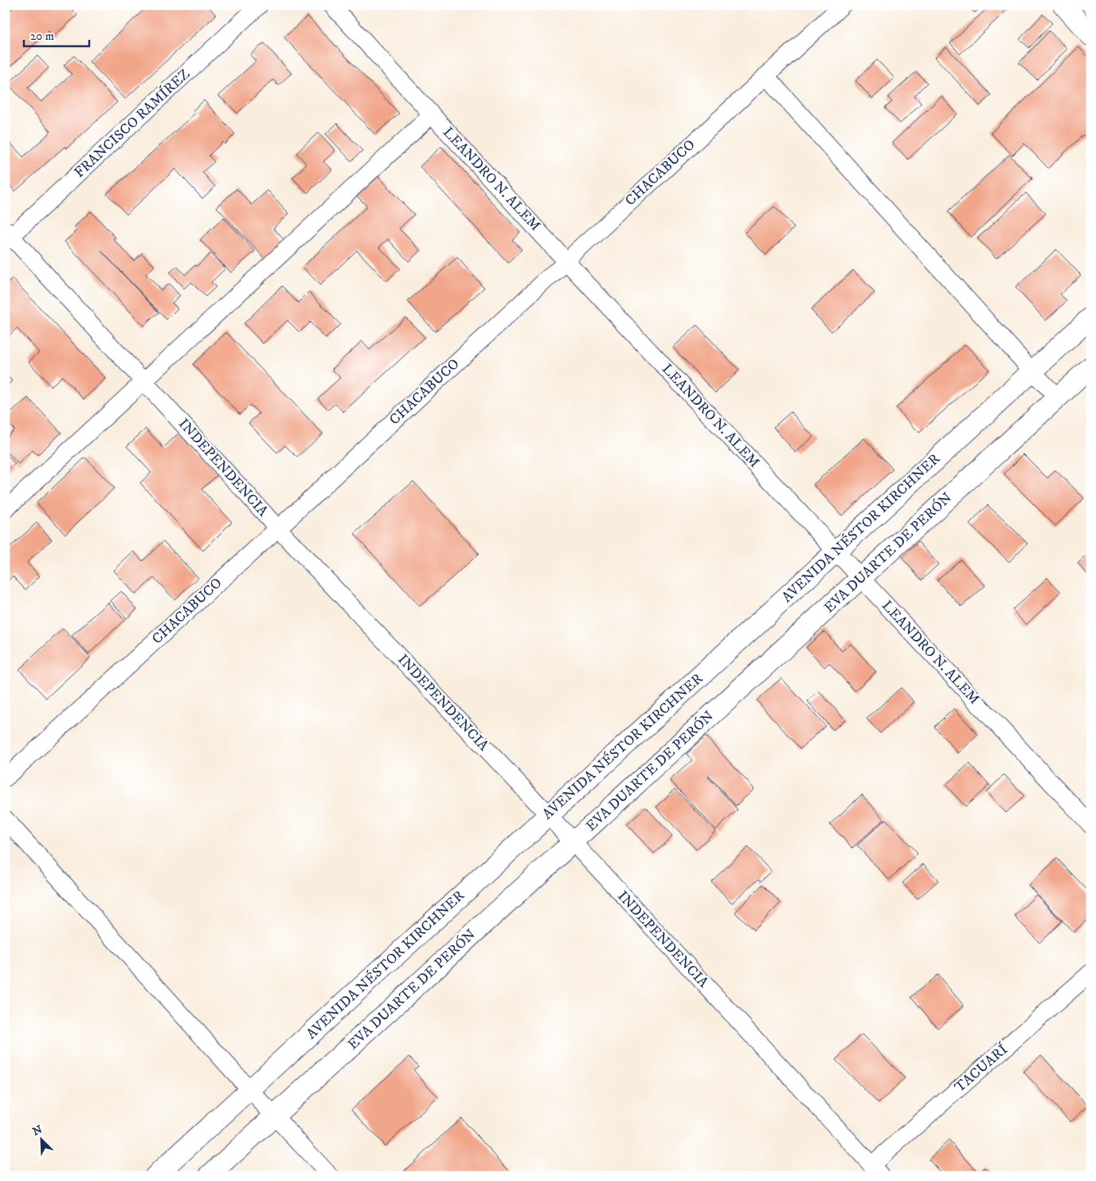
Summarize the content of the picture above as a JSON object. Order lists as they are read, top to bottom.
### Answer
{
  "streets": {
    "street": [
      "FRANCISCO RAMÍREZ",
      "CHACABUCO",
      "LEANDRO N. ALEM",
      "INDEPENDENCIA",
      "AVENIDA NÉSTOR KIRCHNER",
      "EVA DUARTE DE PERÓN",
      "TACUARÍ"
    ]
  },
  "crossings": [
    ["FRANCISCO RAMÍREZ", "INDEPENDENCIA"],
    ["CHACABUCO", "LEANDRO N. ALEM"],
    ["CHACABUCO", "INDEPENDENCIA"],
    ["LEANDRO N. ALEM", "AVENIDA NÉSTOR KIRCHNER"],
    ["LEANDRO N. ALEM", "EVA DUARTE DE PERÓN"],
    ["INDEPENDENCIA", "AVENIDA NÉSTOR KIRCHNER"],
    ["INDEPENDENCIA", "EVA DUARTE DE PERÓN"],
    ["INDEPENDENCIA", "TACUARÍ"]
  ],
  "scale_bar": "20 m",
  "north": "top left"
}
